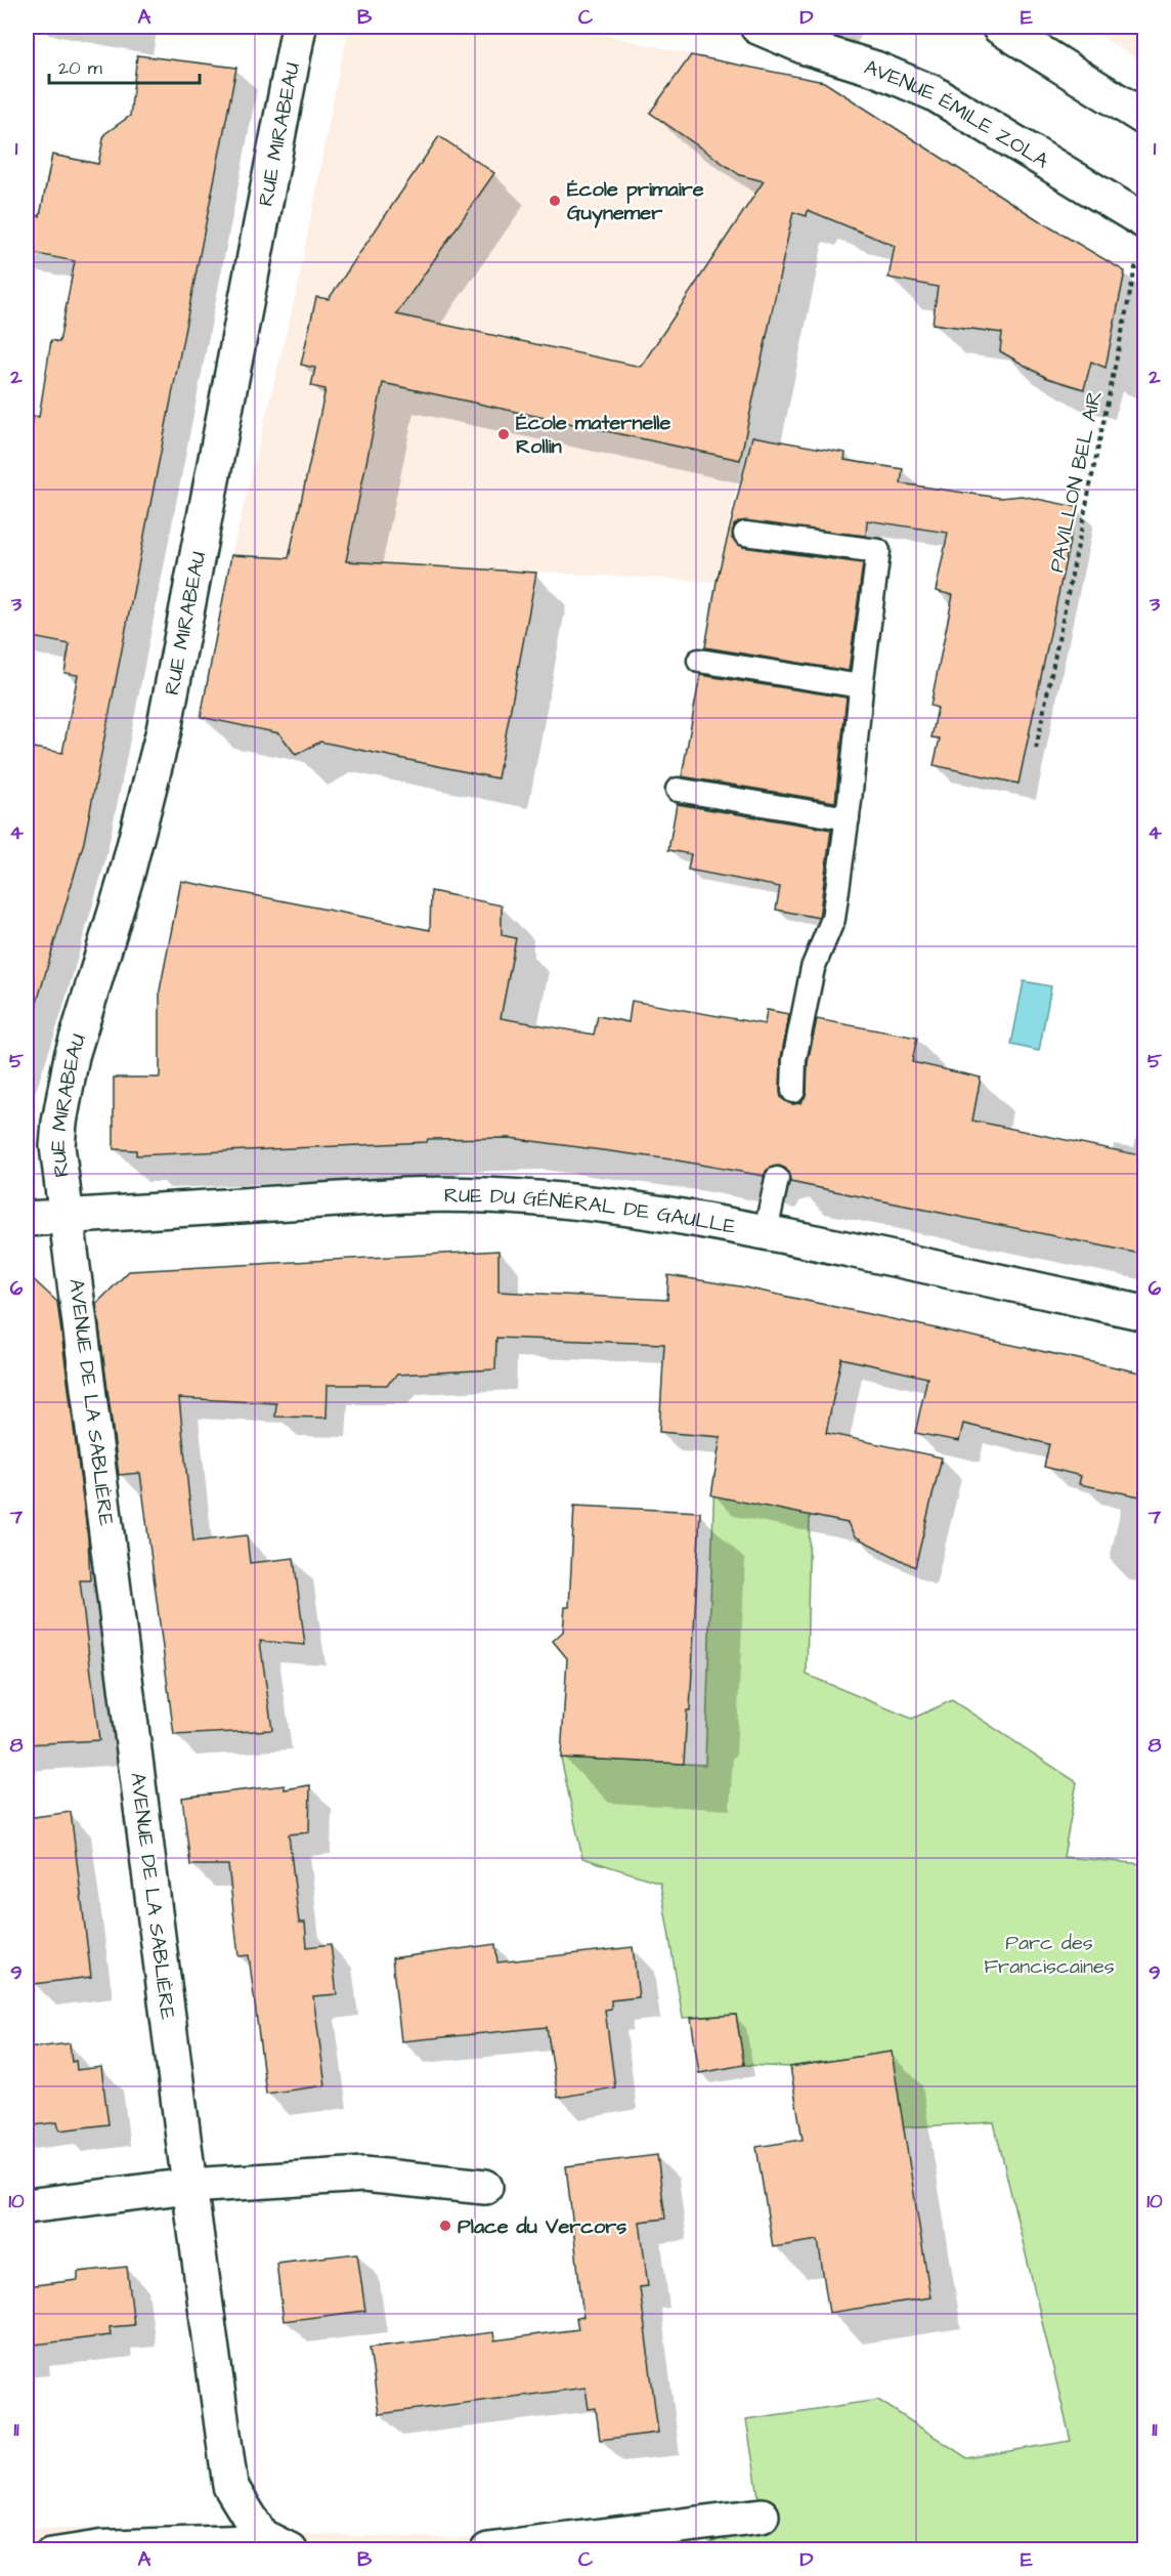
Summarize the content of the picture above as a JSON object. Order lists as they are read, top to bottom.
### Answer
{
  "streets": {
    "street": [
      "AVENUE ÉMILE ZOLA",
      "RUE MIRABEAU",
      "RUE DU GÉNÉRAL DE GAULLE",
      "AVENUE DE LA SABLIÈRE"
    ],
    "path": ["PAVILLON BEL AIR"]
  },
  "crossings": [
    ["AVENUE ÉMILE ZOLA", "PAVILLON BEL AIR"],
    ["RUE MIRABEAU", "RUE DU GÉNÉRAL DE GAULLE"],
    ["RUE MIRABEAU", "AVENUE DE LA SABLIÈRE"],
    ["RUE DU GÉNÉRAL DE GAULLE", "AVENUE DE LA SABLIÈRE"]
  ],
  "parks": ["Parc des Franciscaines"],
  "places": ["École primaire Guynemer", "École maternelle Rollin", "Place du Vercors"],
  "scale_bar": "20 m",
  "grid": {
    "columns": [
      "A",
      "B",
      "C",
      "D",
      "E"
    ],
    "rows": [
      "1",
      "2",
      "3",
      "4",
      "5",
      "6",
      "7",
      "8",
      "9",
      "10",
      "11"
    ]
  }
}
